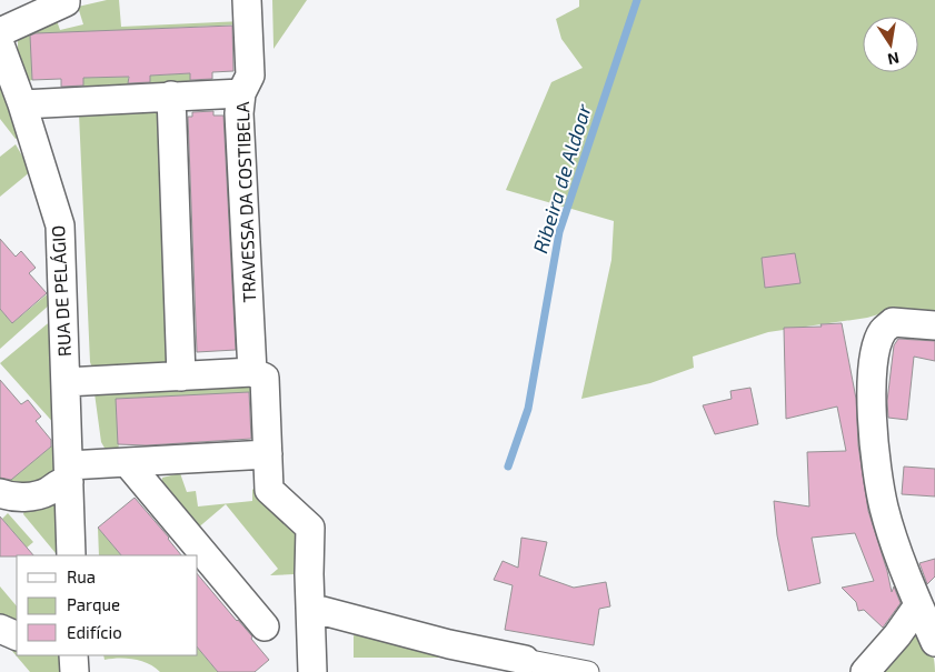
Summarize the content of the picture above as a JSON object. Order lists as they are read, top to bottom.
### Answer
{
  "streets": {
    "street": ["TRAVESSA DA COSTIBELA", "RUA DE PELÁGIO"]
  },
  "crossings": [
    ["TRAVESSA DA COSTIBELA", "RUA DE PELÁGIO"]
  ],
  "water": ["Ribeira de Aldoar"],
  "legend": ["Rua", "Parque", "Edifício"],
  "north": "bottom"
}
